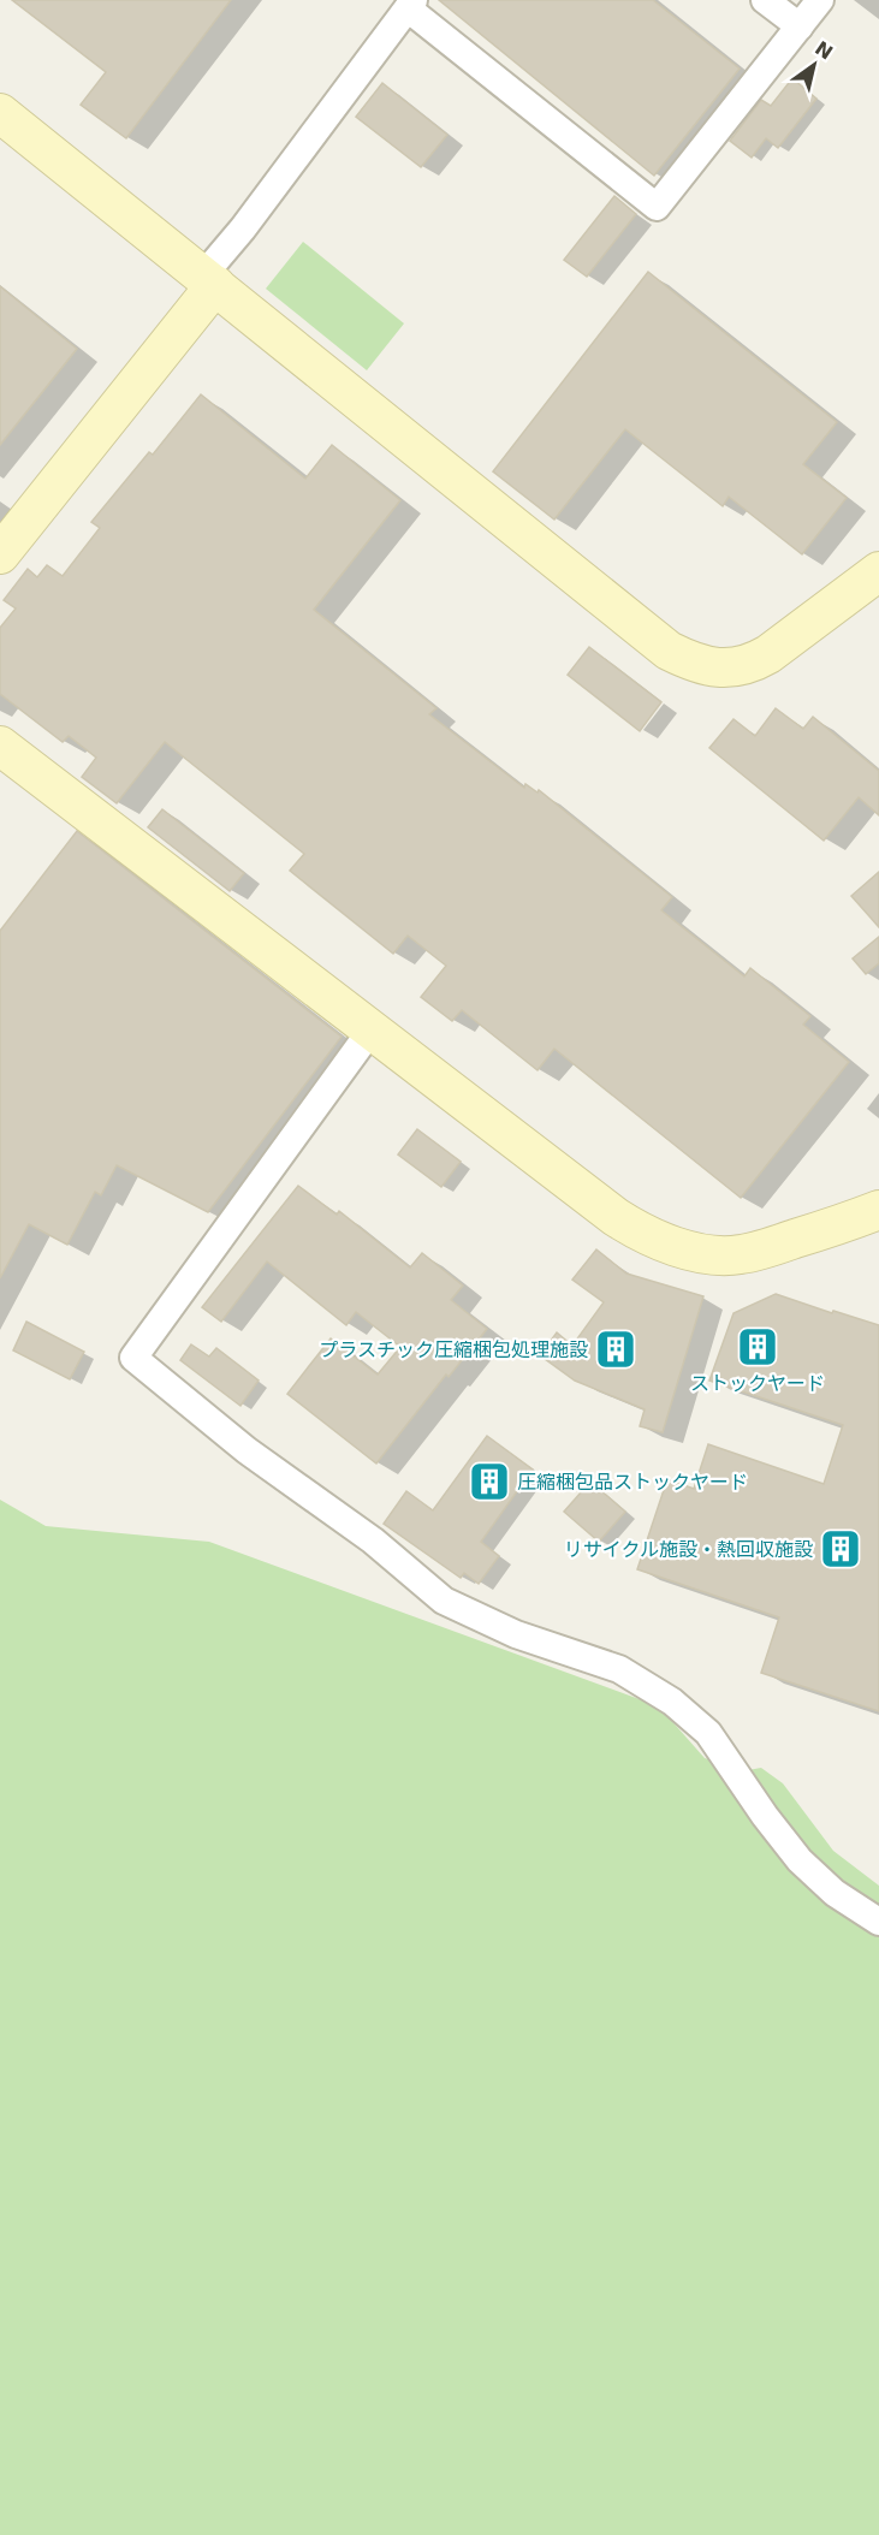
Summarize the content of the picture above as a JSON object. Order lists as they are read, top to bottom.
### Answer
{
  "places": {
    "building": [
      "ストックヤード",
      "プラスチック圧縮梱包処理施設",
      "圧縮梱包品ストックヤード",
      "リサイクル施設・熱回収施設"
    ]
  },
  "north": "top right"
}
